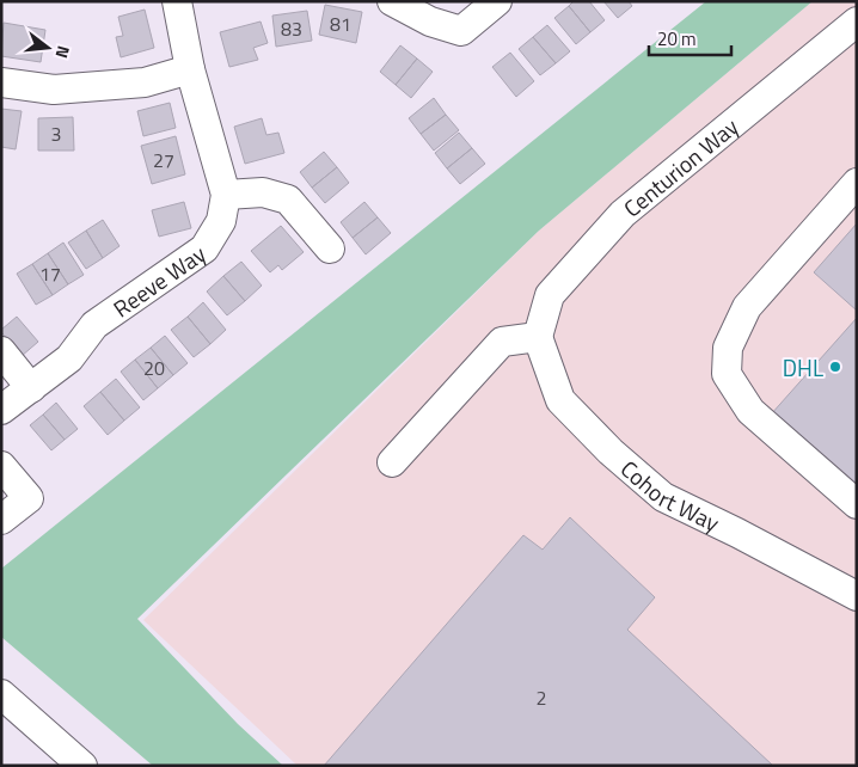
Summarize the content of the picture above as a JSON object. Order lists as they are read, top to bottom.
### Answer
{
  "streets": {
    "street": ["Centurion Way", "Reeve Way", "Cohort Way"]
  },
  "crossings": [
    ["Centurion Way", "Cohort Way"]
  ],
  "places": ["DHL"],
  "house_numbers": [
    "81",
    "83",
    "3",
    "27",
    "17",
    "20",
    "2"
  ],
  "scale_bar": "20 m",
  "north": "right"
}
